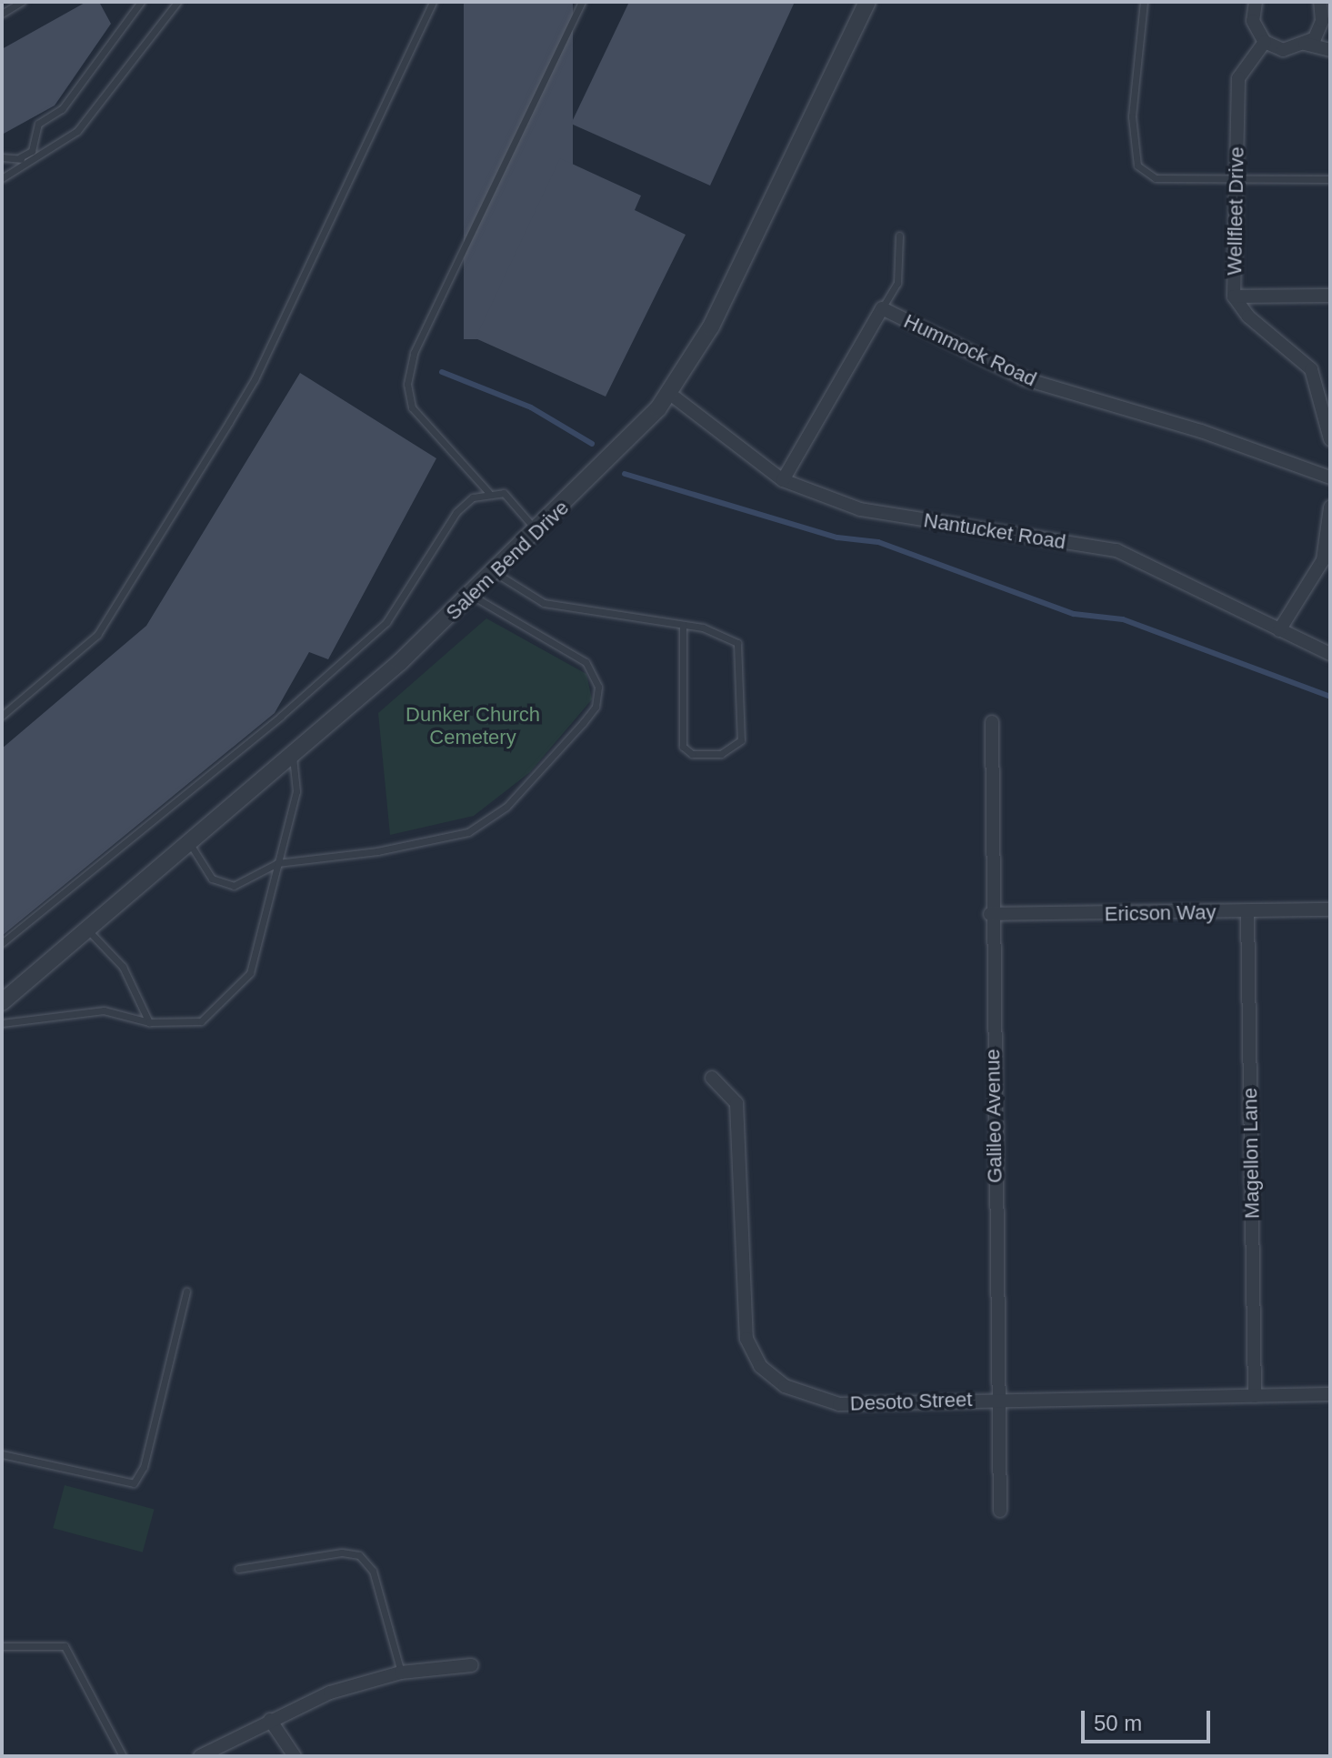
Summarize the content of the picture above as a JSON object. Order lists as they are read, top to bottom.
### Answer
{
  "streets": {
    "street": [
      "Wellfleet Drive",
      "Hummock Road",
      "Nantucket Road",
      "Salem Bend Drive",
      "Ericson Way",
      "Galileo Avenue",
      "Magellon Lane",
      "Desoto Street"
    ]
  },
  "crossings": [
    ["Hummock Road", "Nantucket Road"],
    ["Nantucket Road", "Salem Bend Drive"],
    ["Ericson Way", "Galileo Avenue"],
    ["Ericson Way", "Magellon Lane"],
    ["Galileo Avenue", "Desoto Street"],
    ["Magellon Lane", "Desoto Street"]
  ],
  "parks": ["Dunker Church Cemetery"],
  "scale_bar": "50 m"
}
